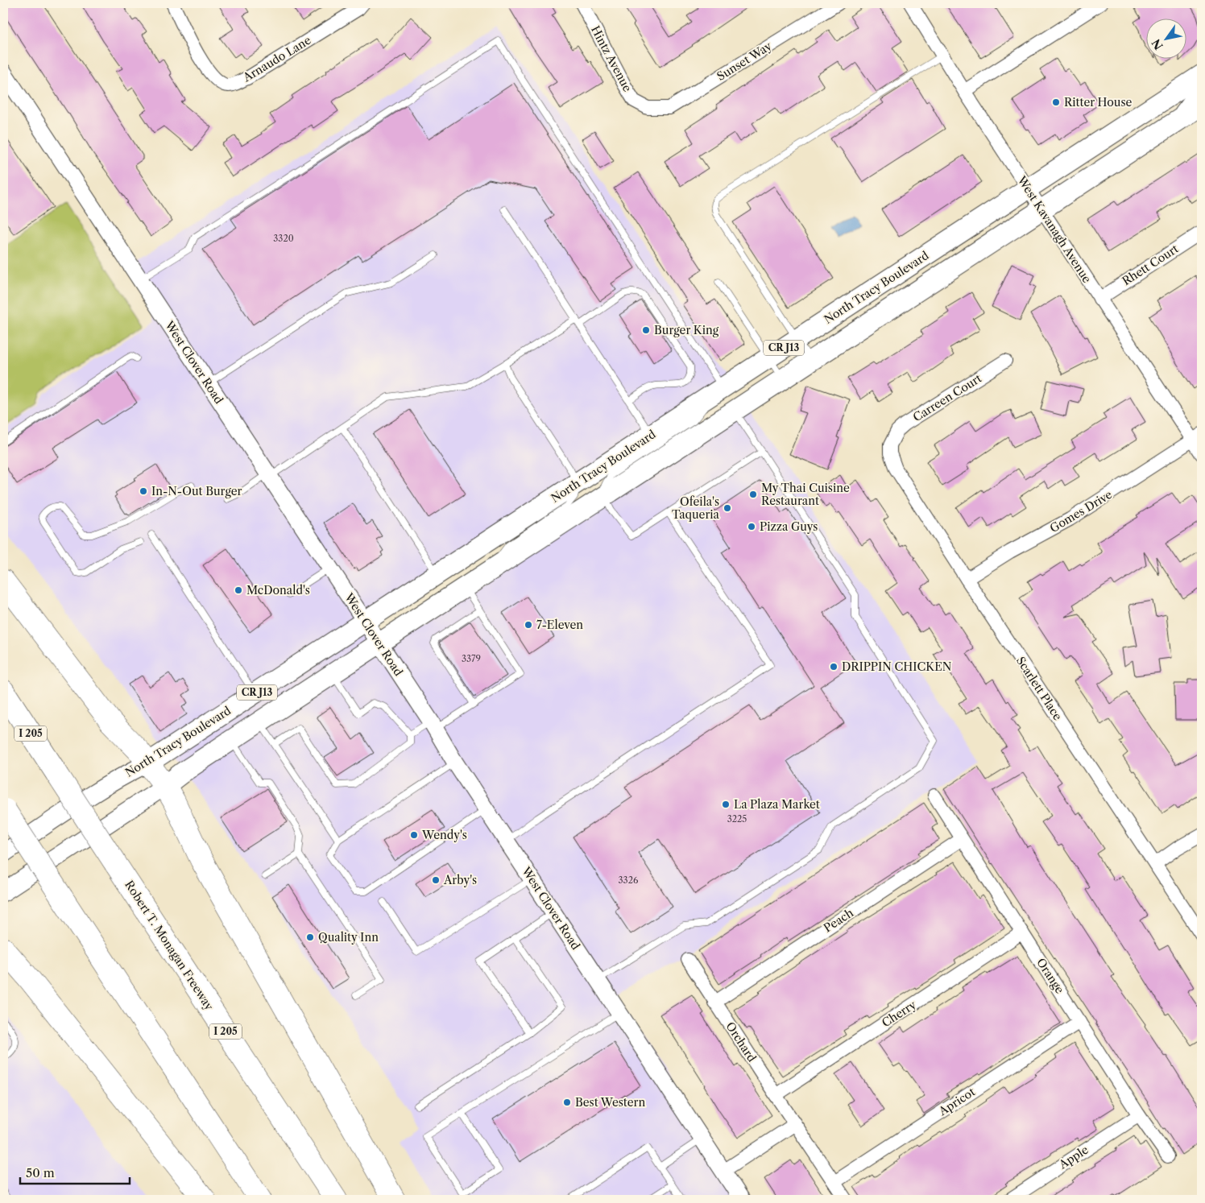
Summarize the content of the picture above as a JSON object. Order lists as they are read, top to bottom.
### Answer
{
  "streets": {
    "highway": ["I 205", "Robert T. Monagan Freeway"],
    "main road": ["North Tracy Boulevard", "CR J13"],
    "street": [
      "Arnaudo Lane",
      "Hintz Avenue",
      "Sunset Way",
      "West Kavanagh Avenue",
      "Rhett Court",
      "West Clover Road",
      "Carreen Court",
      "Gomes Drive",
      "Scarlett Place",
      "Peach",
      "Orange",
      "Cherry",
      "Orchard",
      "Apricot",
      "Apple"
    ]
  },
  "crossings": [
    ["Hintz Avenue", "Sunset Way"],
    ["West Kavanagh Avenue", "Rhett Court"],
    ["West Kavanagh Avenue", "North Tracy Boulevard"],
    ["West Kavanagh Avenue", "CR J13"],
    ["West Kavanagh Avenue", "Gomes Drive"],
    ["North Tracy Boulevard", "West Clover Road"],
    ["CR J13", "West Clover Road"],
    ["Carreen Court", "Scarlett Place"],
    ["Gomes Drive", "Scarlett Place"],
    ["Peach", "Orange"],
    ["Peach", "Orchard"],
    ["Orange", "Cherry"],
    ["Orange", "Apricot"],
    ["Orange", "Apple"],
    ["Cherry", "Orchard"],
    ["Orchard", "Apricot"]
  ],
  "places": [
    "Ritter House",
    "Burger King",
    "In-N-Out Burger",
    "My Thai Cuisine Restaurant",
    "Ofeila's Taqueria",
    "Pizza Guys",
    "McDonald's",
    "7-Eleven",
    "DRIPPIN CHICKEN",
    "La Plaza Market",
    "Wendy's",
    "Arby's",
    "Quality Inn",
    "Best Western"
  ],
  "house_numbers": [
    "3320",
    "3379",
    "3225",
    "3326"
  ],
  "scale_bar": "50 m",
  "north": "bottom left"
}
